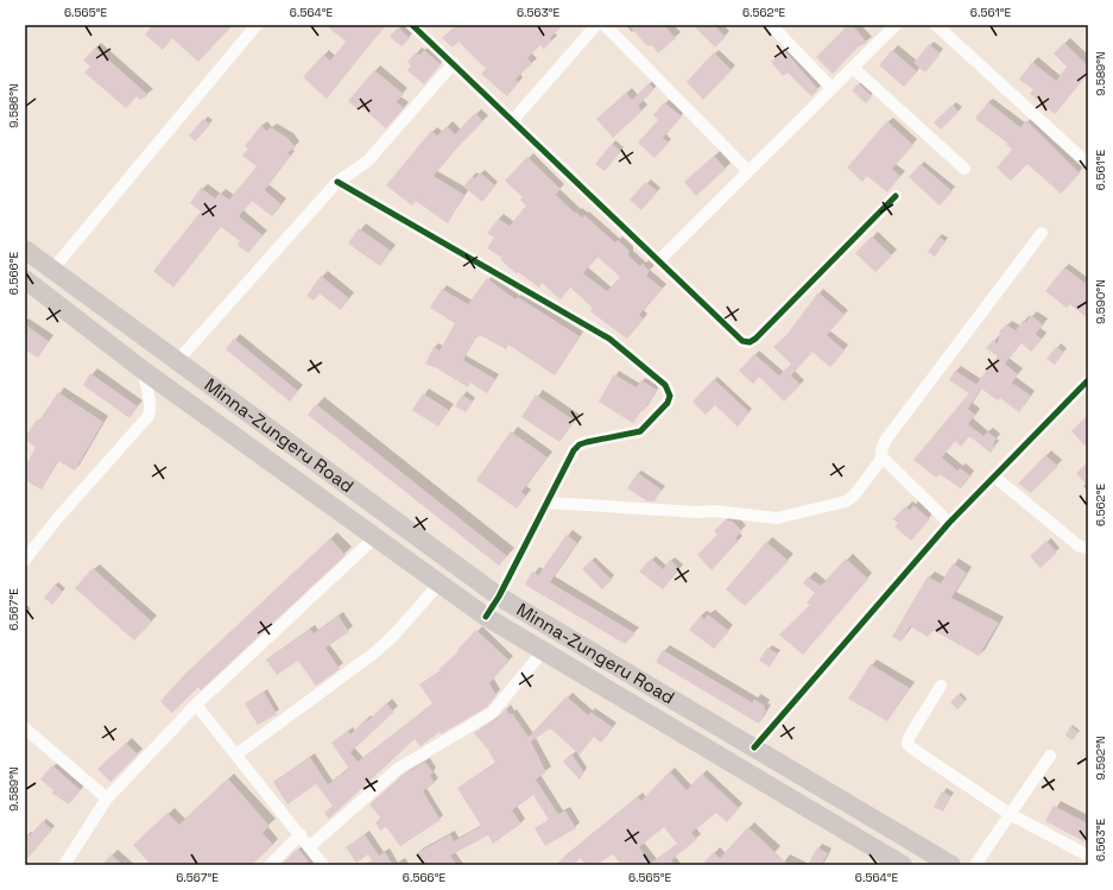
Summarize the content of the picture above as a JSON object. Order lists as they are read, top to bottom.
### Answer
{
  "streets": {
    "main road": ["Minna-Zungeru Road"]
  },
  "coordinates": [
    "6.565°E",
    "6.564°E",
    "6.563°E",
    "6.562°E",
    "6.561°E",
    "9.589°N",
    "9.586°N",
    "6.566°E",
    "9.590°N",
    "6.567°E",
    "9.592°N"
  ]
}
